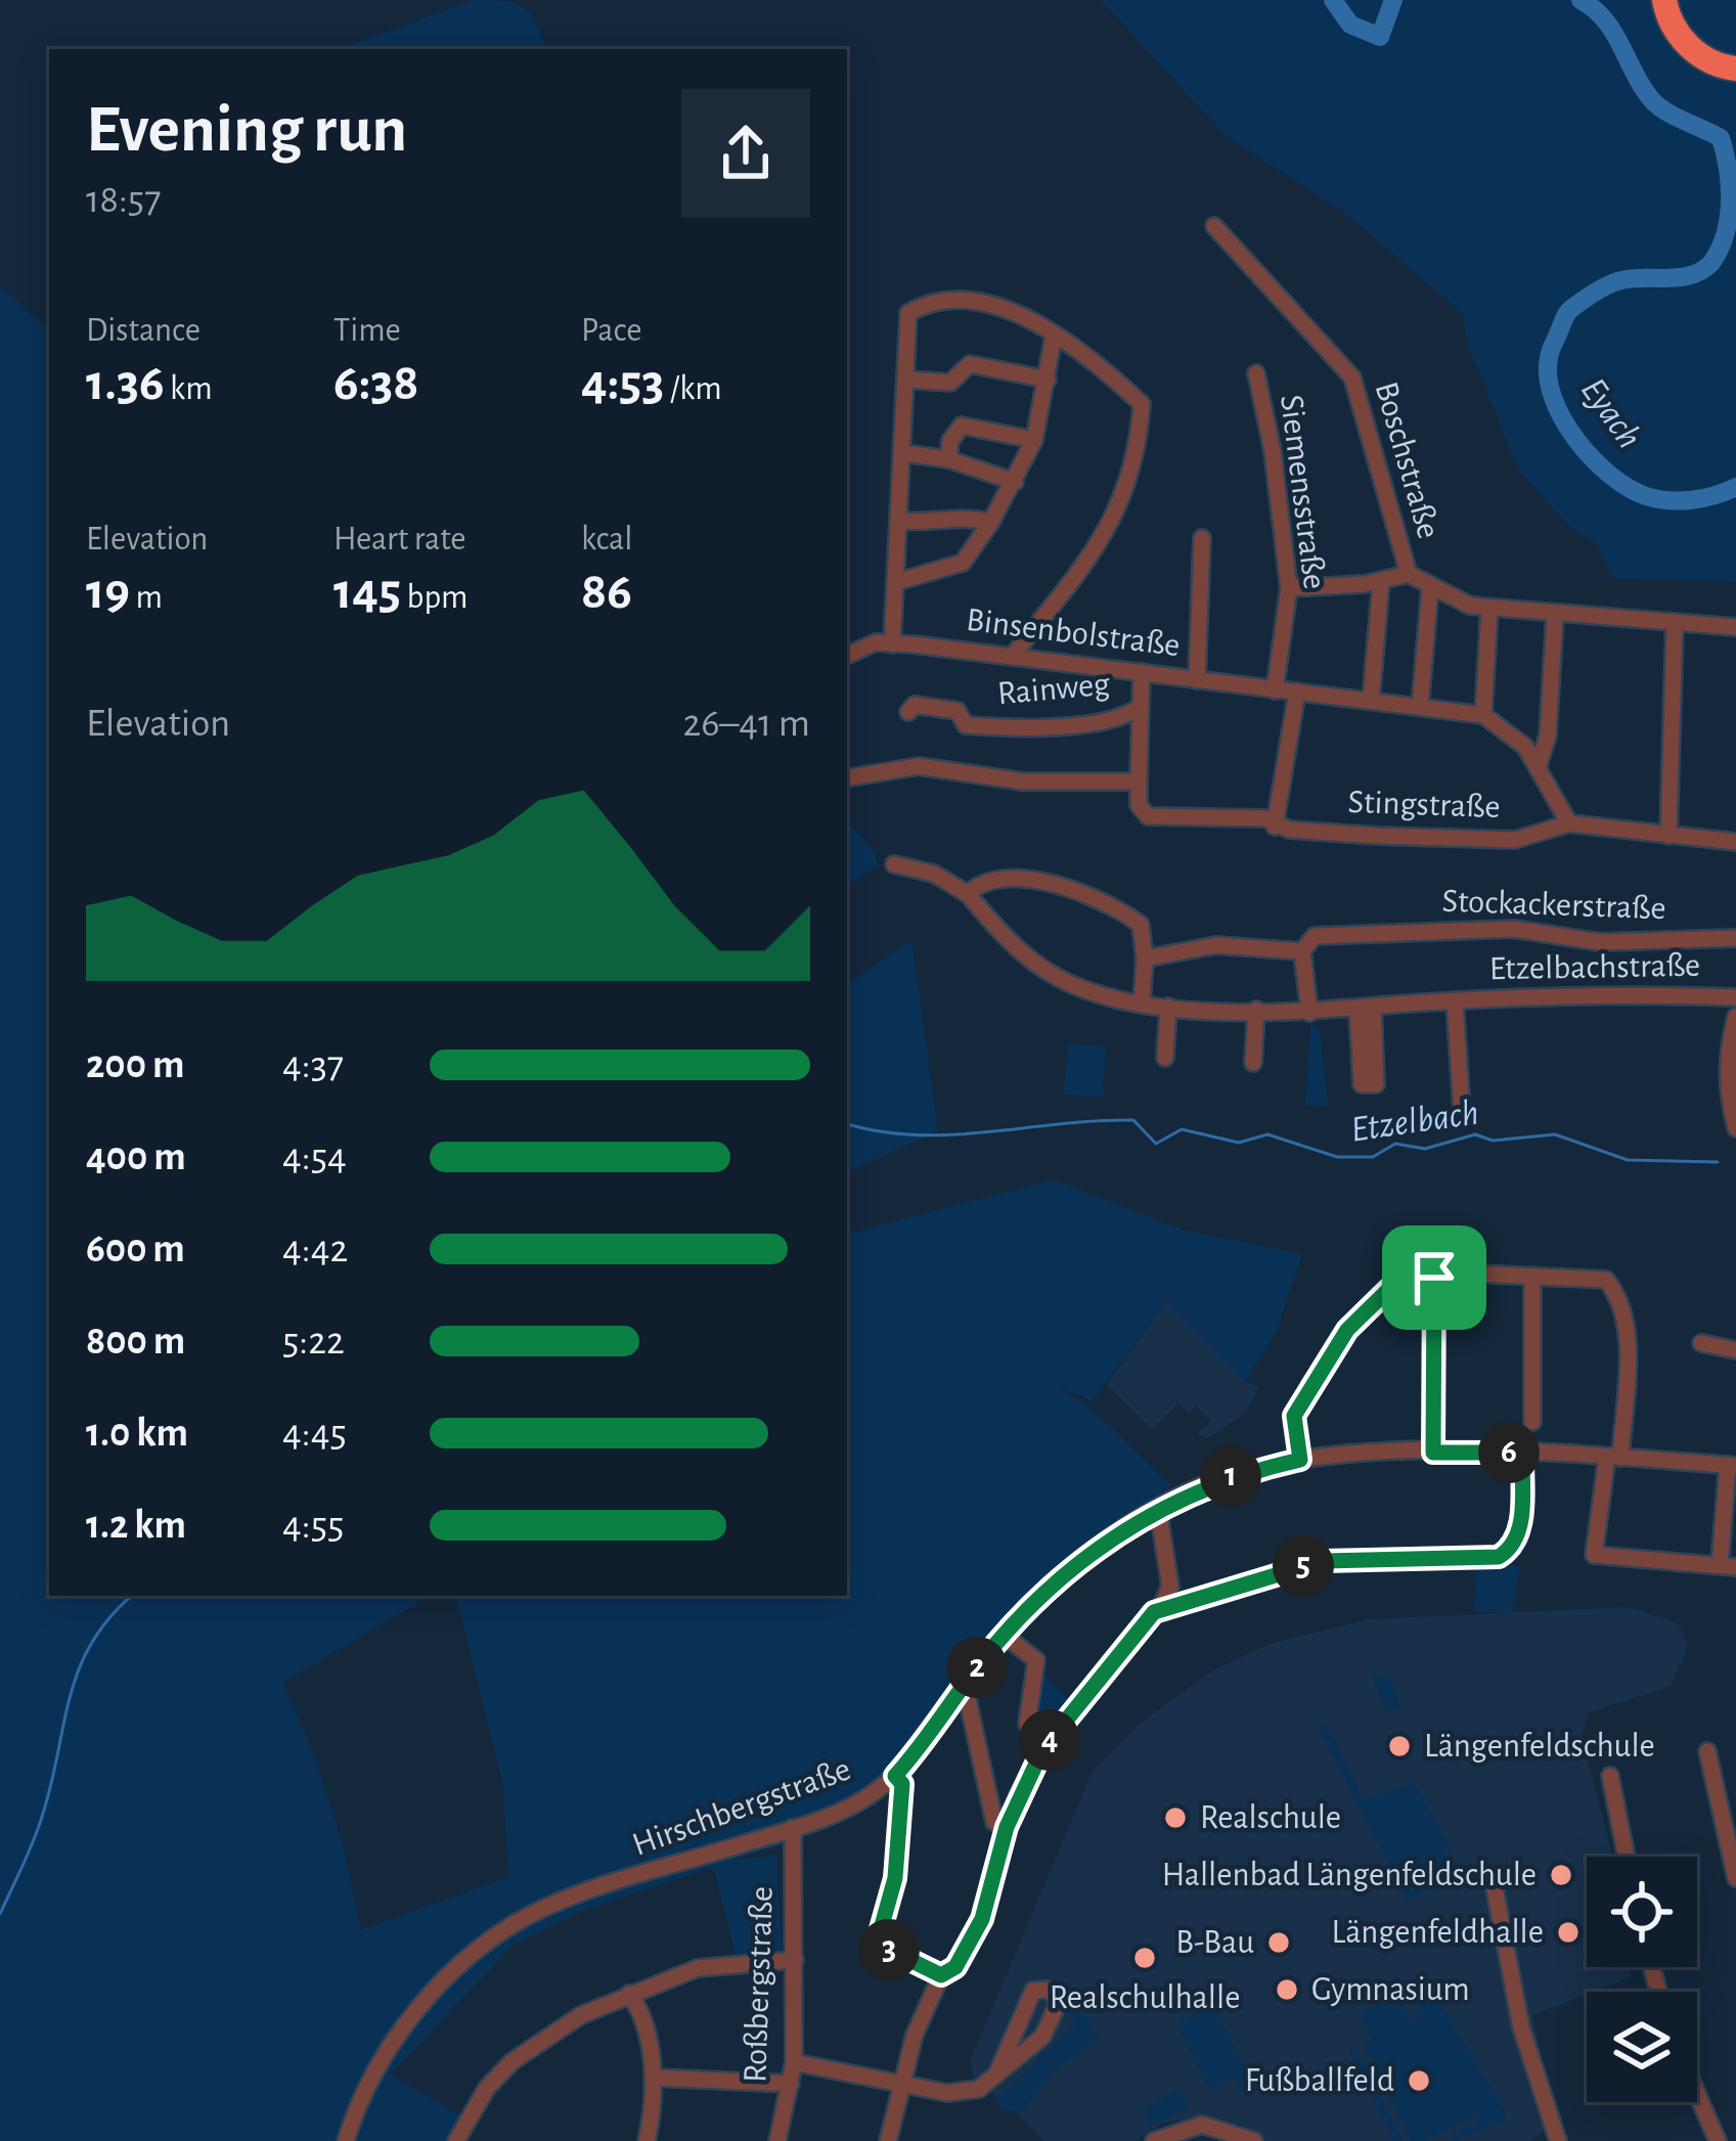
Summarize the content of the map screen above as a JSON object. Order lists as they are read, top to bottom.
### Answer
{
  "streets": {
    "street": [
      "Boschstraße",
      "Siemensstraße",
      "Binsenbolstraße",
      "Rainweg",
      "Stingstraße",
      "Stockackerstraße",
      "Etzelbachstraße",
      "Hirschbergstraße",
      "Roßbergstraße"
    ]
  },
  "crossings": [
    ["Siemensstraße", "Binsenbolstraße"],
    ["Hirschbergstraße", "Roßbergstraße"]
  ],
  "water": ["Eyach", "Etzelbach"],
  "places": [
    "Längenfeldschule",
    "Realschule",
    "Hallenbad Längenfeldschule",
    "Längenfeldhalle",
    "B-Bau",
    "Realschulhalle",
    "Gymnasium",
    "Fußballfeld"
  ],
  "page": {
    "heading": ["Evening run", "18:57"],
    "stats": [
      ["Distance", "1.36 km"],
      ["Time", "6:38"],
      ["Pace", "4:53 /km"],
      ["Elevation", "19 m"],
      ["Heart rate", "145 bpm"],
      ["kcal", "86"]
    ],
    "chart": ["Elevation", "26–41 m"],
    "list": [
      {
        "name": "200 m",
        "note": "4:37"
      },
      {
        "name": "400 m",
        "note": "4:54"
      },
      {
        "name": "600 m",
        "note": "4:42"
      },
      {
        "name": "800 m",
        "note": "5:22"
      },
      {
        "name": "1.0 km",
        "note": "4:45"
      },
      {
        "name": "1.2 km",
        "note": "4:55"
      }
    ],
    "pins": [
      "6",
      "1",
      "5",
      "2",
      "4",
      "3"
    ]
  }
}
